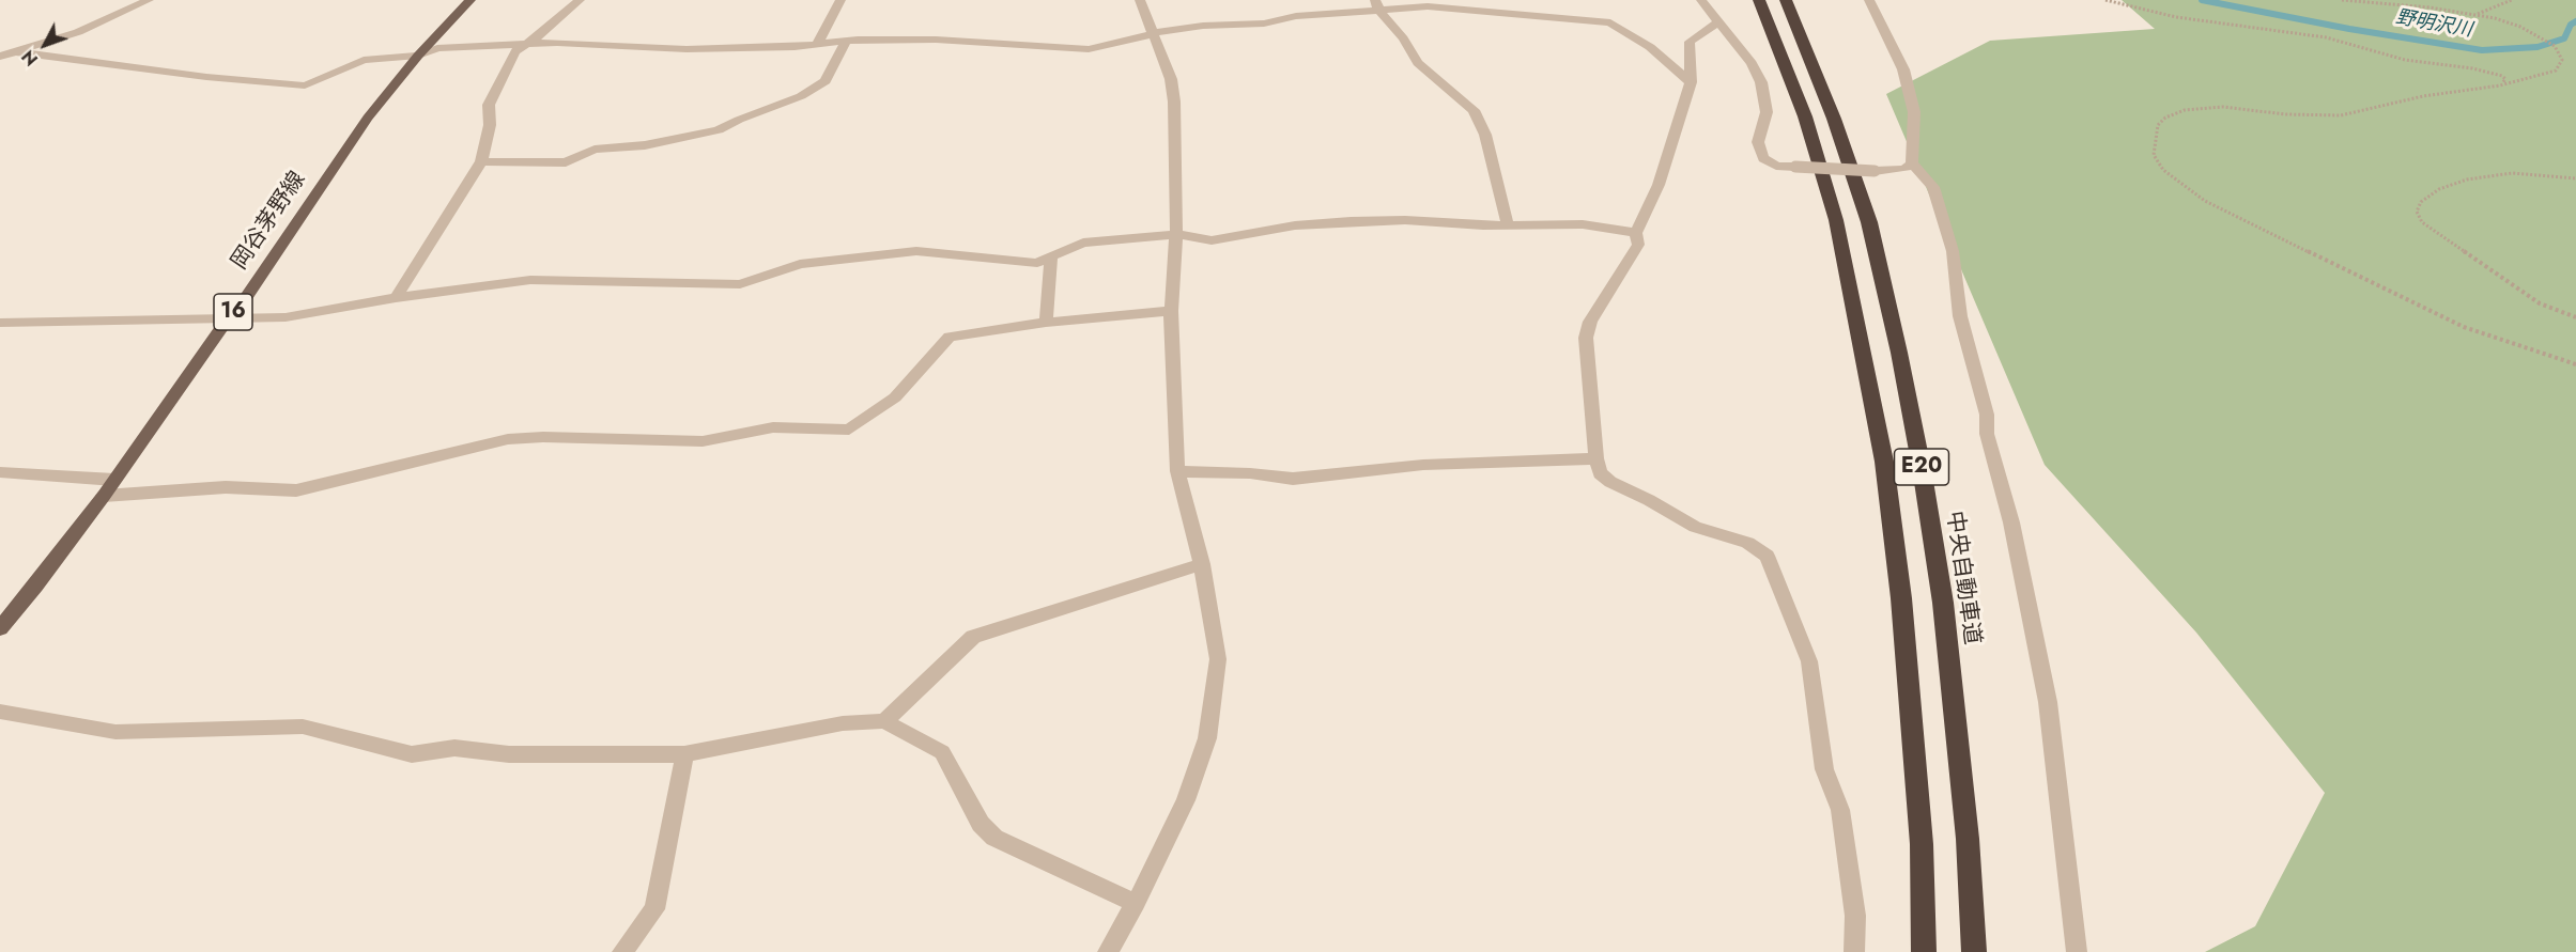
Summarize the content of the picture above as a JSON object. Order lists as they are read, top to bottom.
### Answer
{
  "streets": {
    "highway": ["E20", "中央自動車道"],
    "main road": ["岡谷茅野線", "16"]
  },
  "water": ["野明沢川"],
  "north": "bottom left"
}
